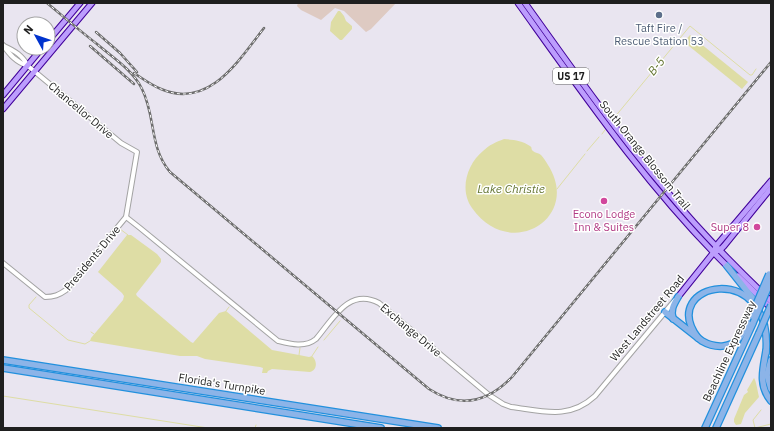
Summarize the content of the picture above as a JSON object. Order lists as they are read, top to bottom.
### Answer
{
  "streets": {
    "highway": ["Beachline Expressway", "Florida's Turnpike"],
    "main road": ["US 17", "South Orange Blossom Trail", "West Landstreet Road"],
    "street": ["Chancellor Drive", "Presidents Drive", "Exchange Drive"]
  },
  "crossings": [
    ["Chancellor Drive", "Presidents Drive"],
    ["South Orange Blossom Trail", "West Landstreet Road"],
    ["Presidents Drive", "Exchange Drive"],
    ["West Landstreet Road", "Exchange Drive"]
  ],
  "water": ["B-5", "Lake Christie"],
  "places": ["Taft Fire / Rescue Station 53", "Econo Lodge Inn & Suites", "Super 8"],
  "north": "top left"
}
